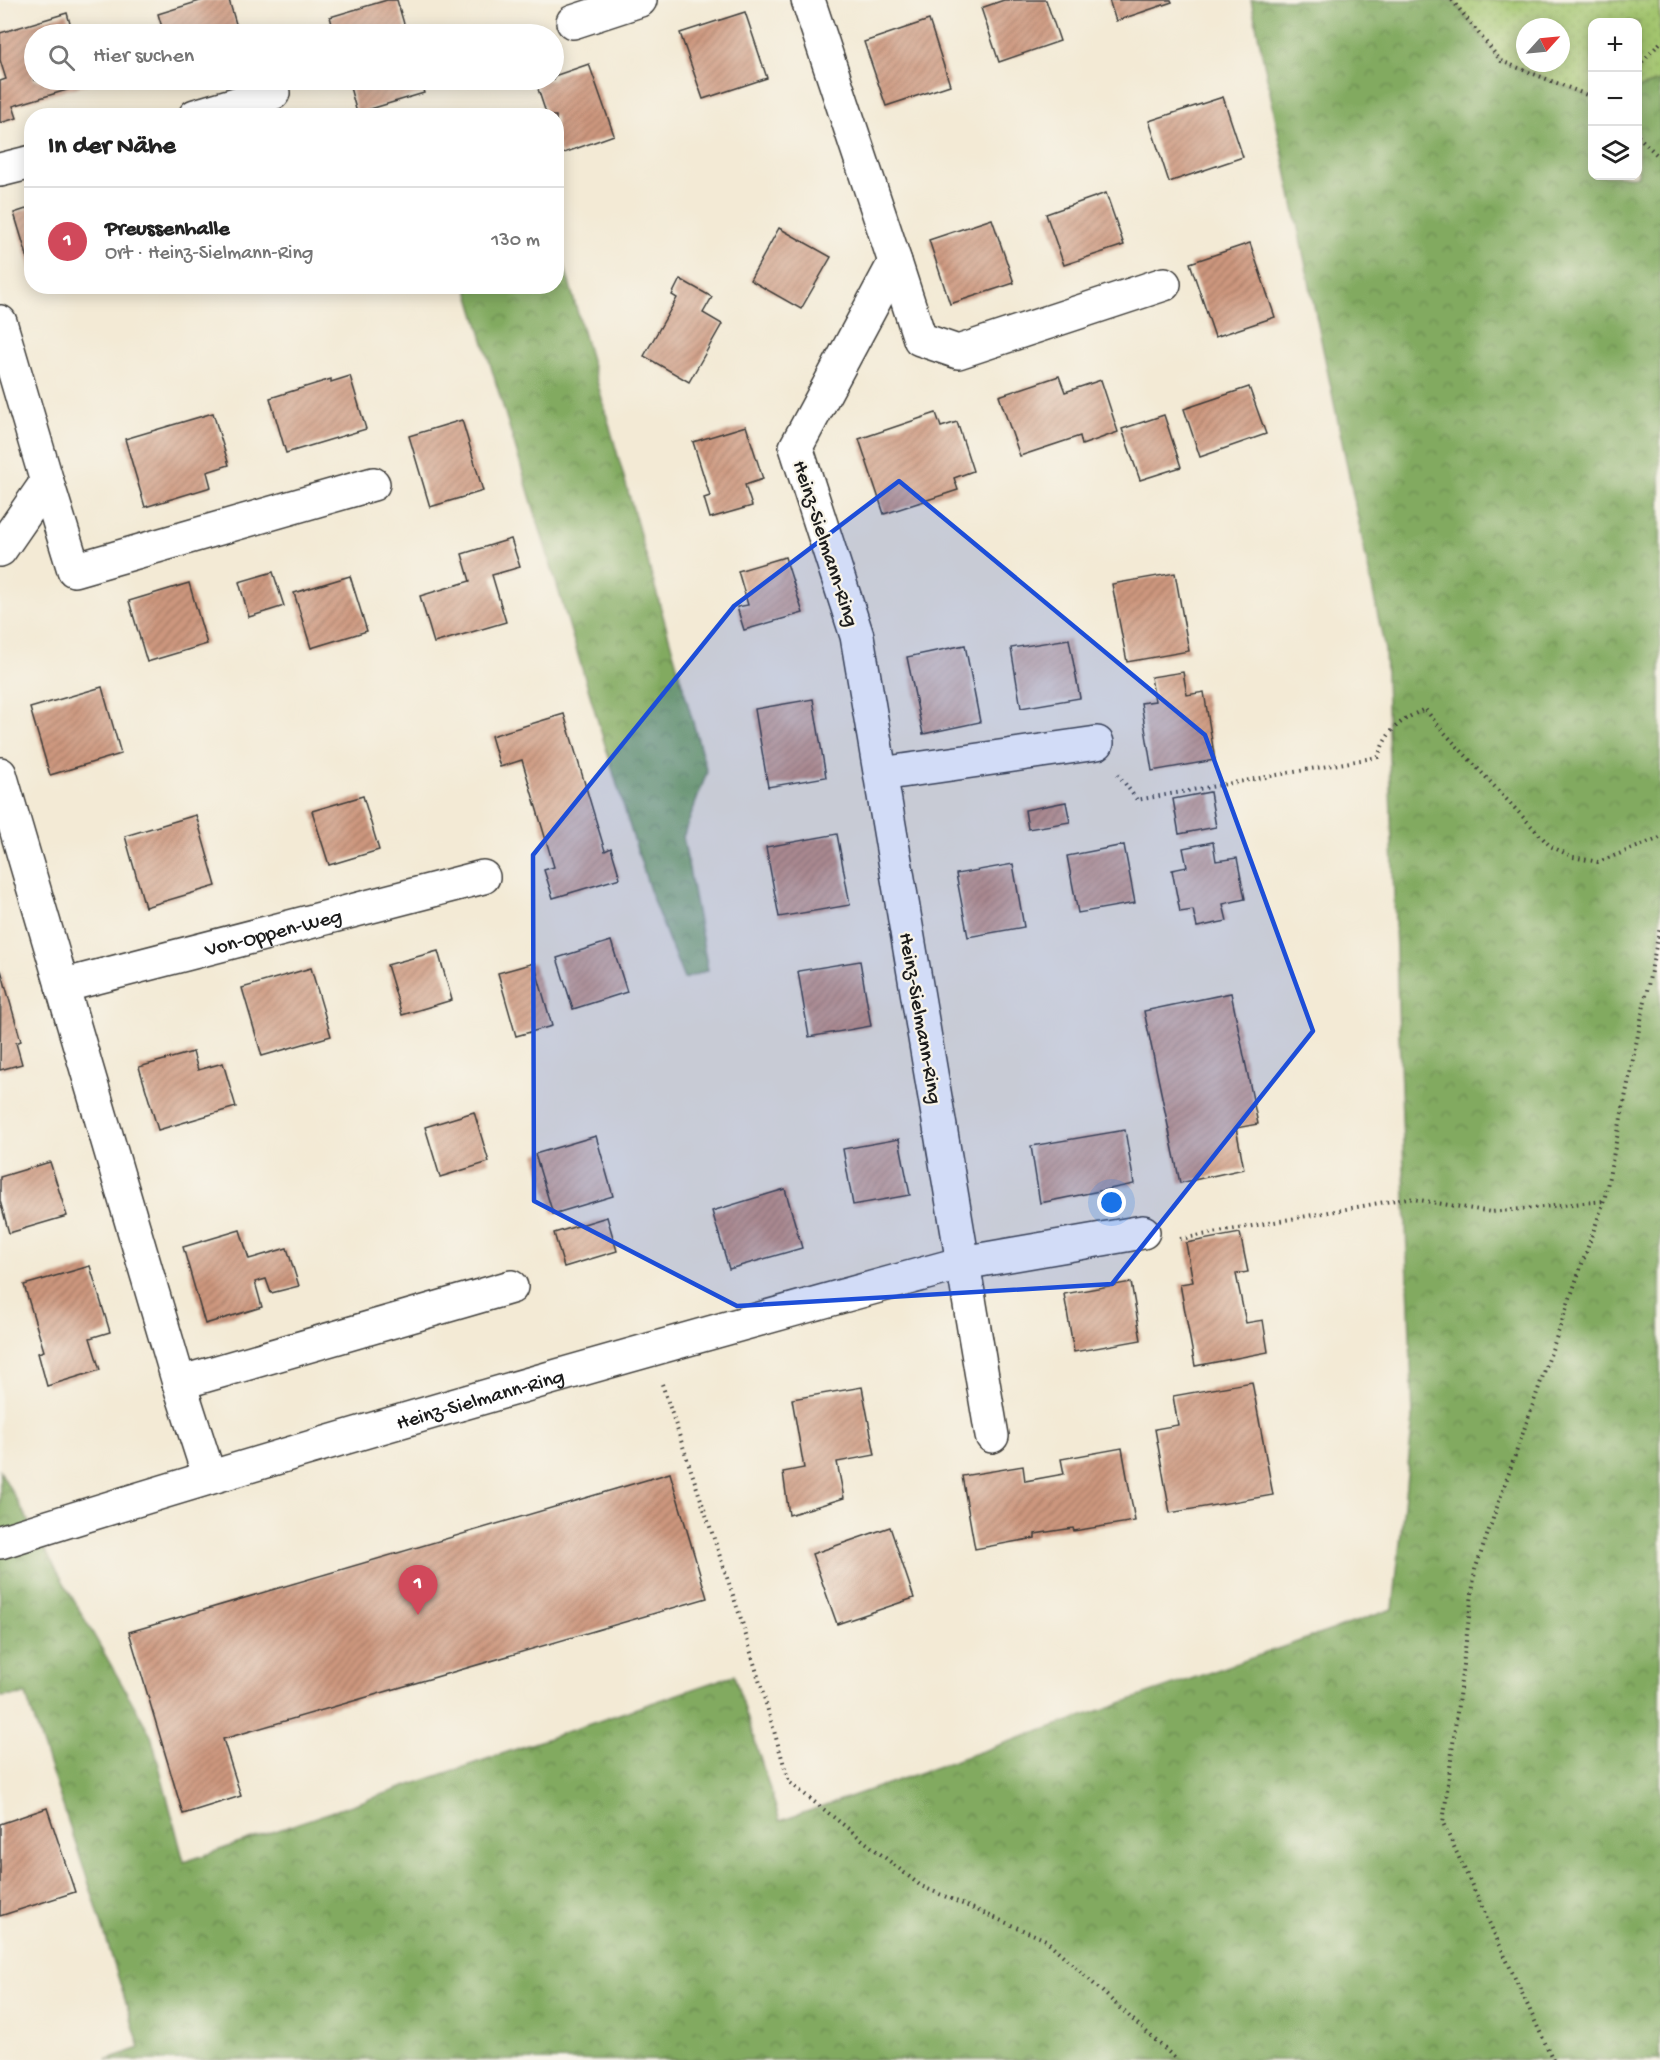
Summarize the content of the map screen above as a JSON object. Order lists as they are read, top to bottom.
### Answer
{
  "streets": {
    "street": ["Heinz-Sielmann-Ring", "Von-Oppen-Weg"]
  },
  "north": "top right",
  "page": {
    "map_buttons": ["+", "−"],
    "search": "Hier suchen",
    "heading": "In der Nähe",
    "list": [
      {
        "mark": "1",
        "name": "Preussenhalle",
        "note": "Ort · Heinz-Sielmann-Ring",
        "value": "130 m"
      }
    ],
    "pins": "1"
  }
}
